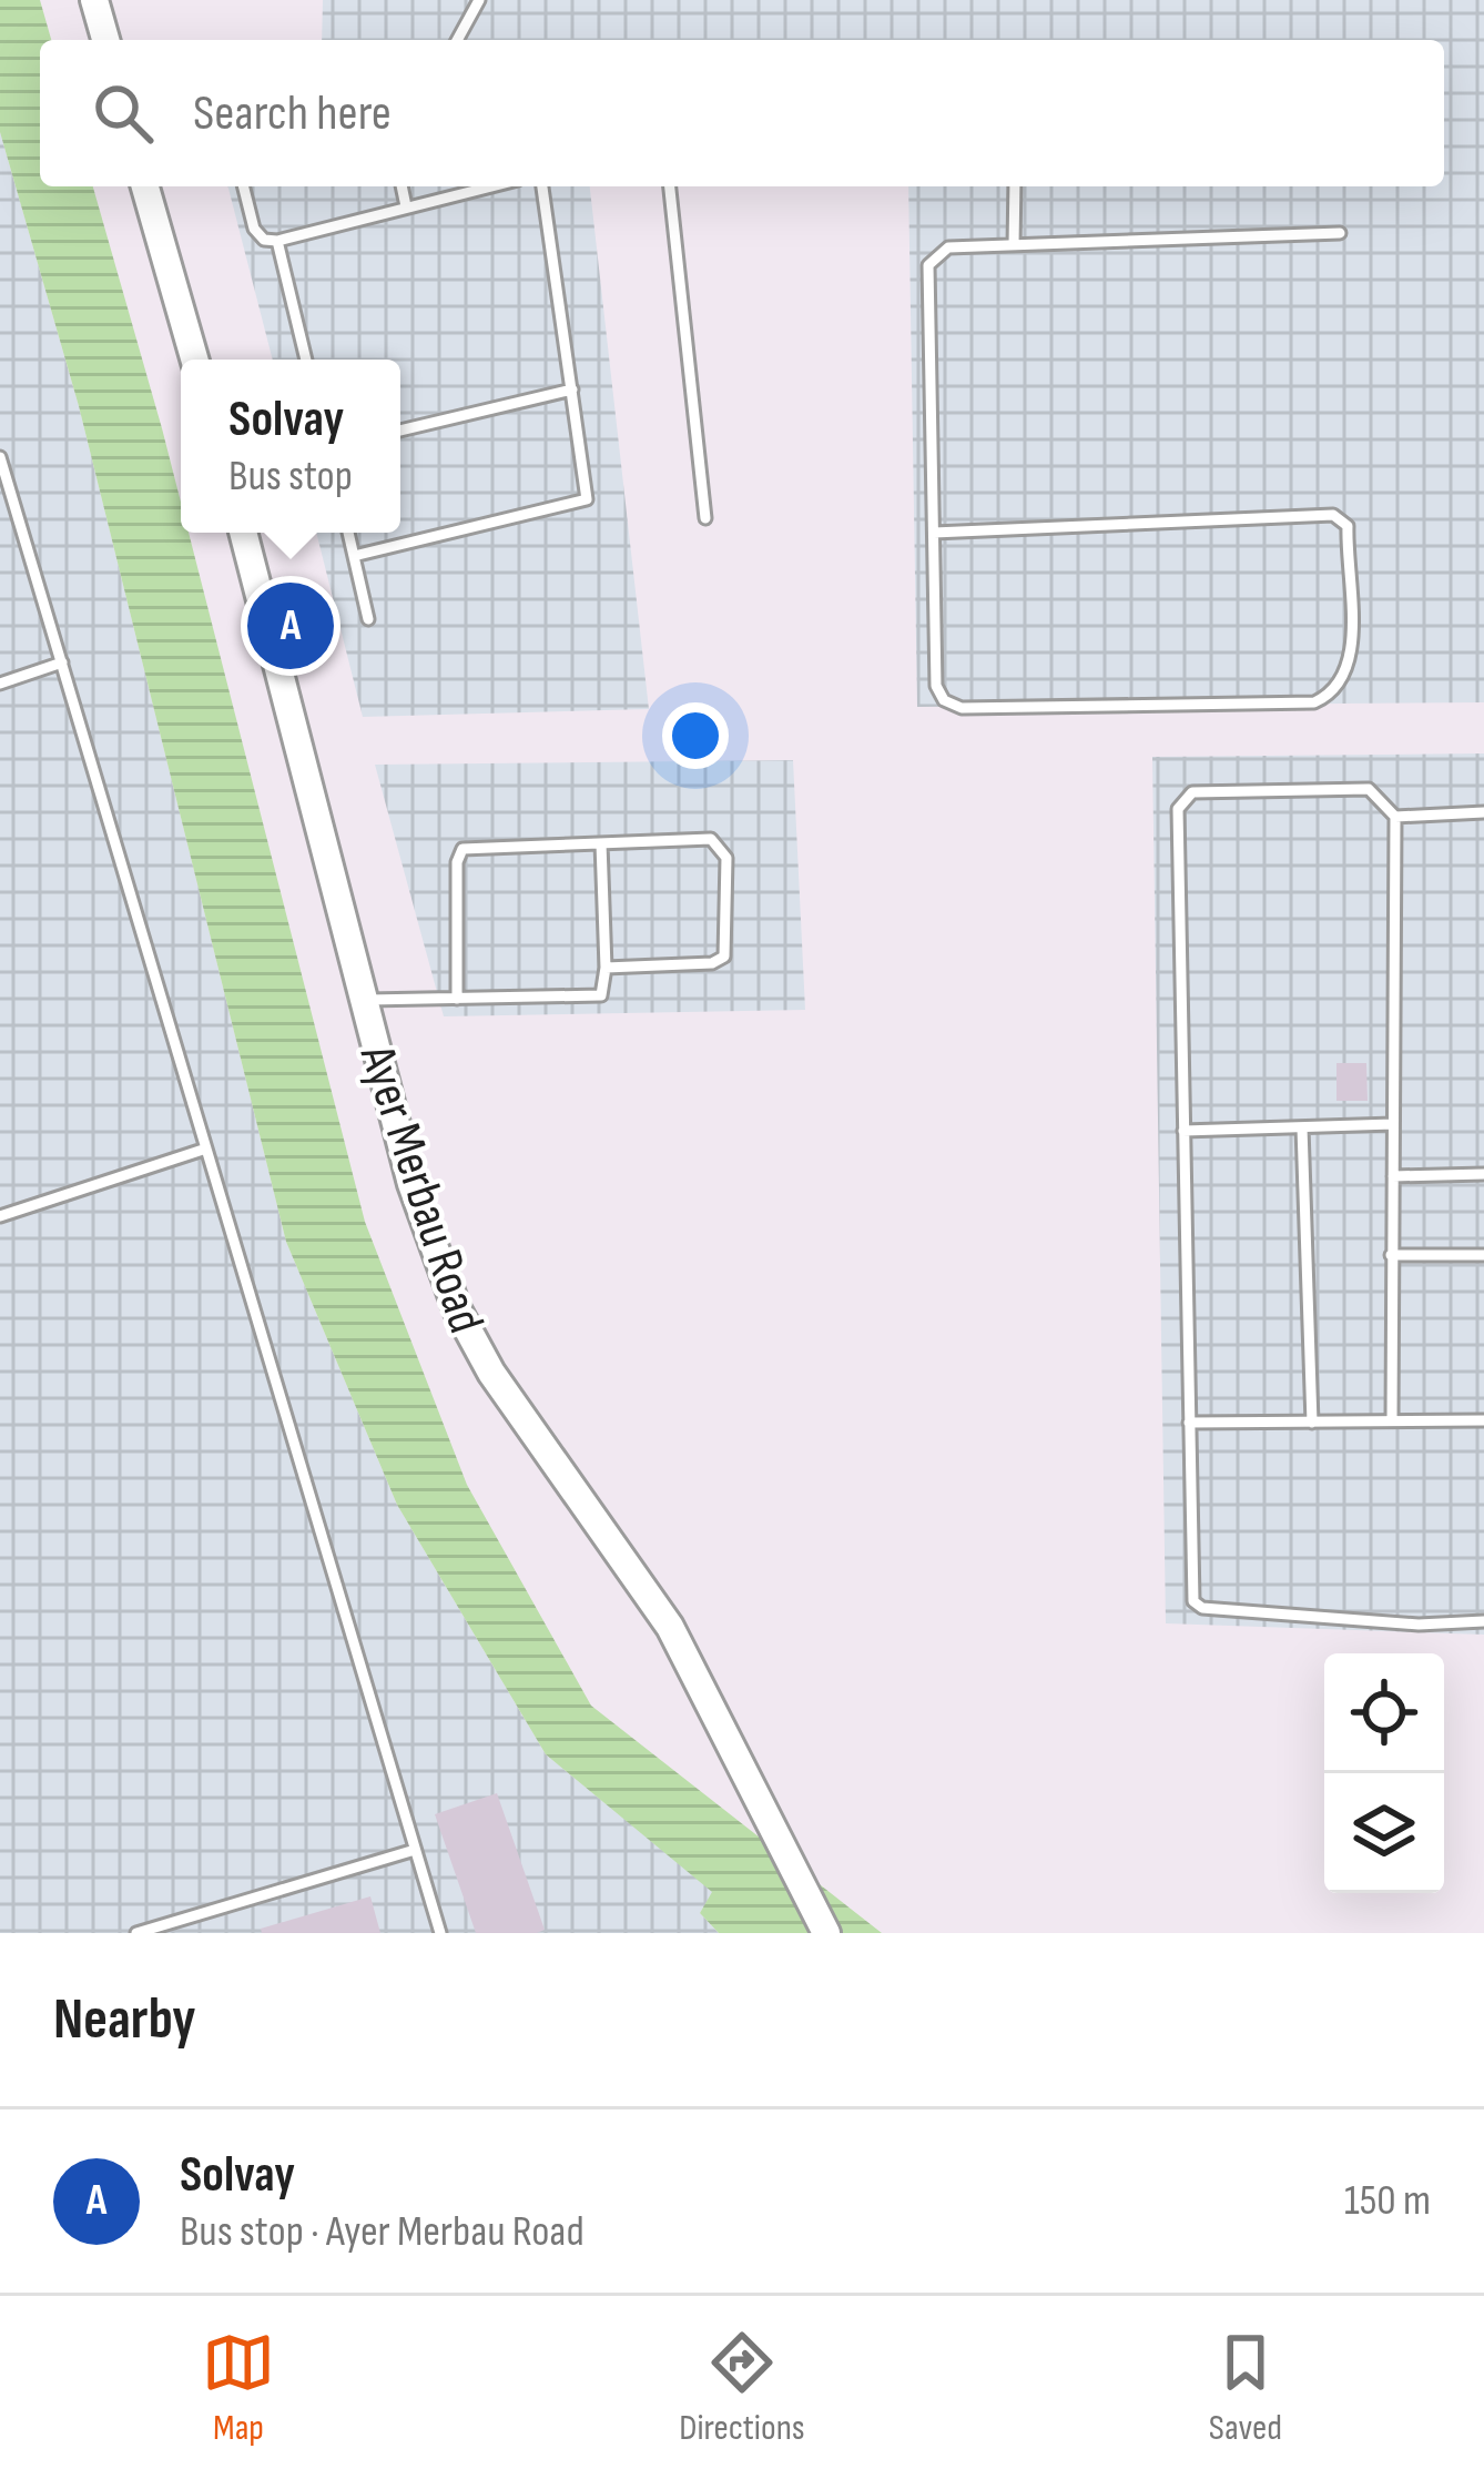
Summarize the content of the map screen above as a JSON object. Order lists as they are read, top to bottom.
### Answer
{
  "streets": {
    "street": ["Ayer Merbau Road"]
  },
  "page": {
    "search": "Search here",
    "popup": ["Solvay", "Bus stop"],
    "pins": "A",
    "heading": "Nearby",
    "list": [
      {
        "mark": "A",
        "name": "Solvay",
        "note": "Bus stop · Ayer Merbau Road",
        "value": "150 m"
      }
    ],
    "nav": ["Map", "Directions", "Saved"]
  }
}
